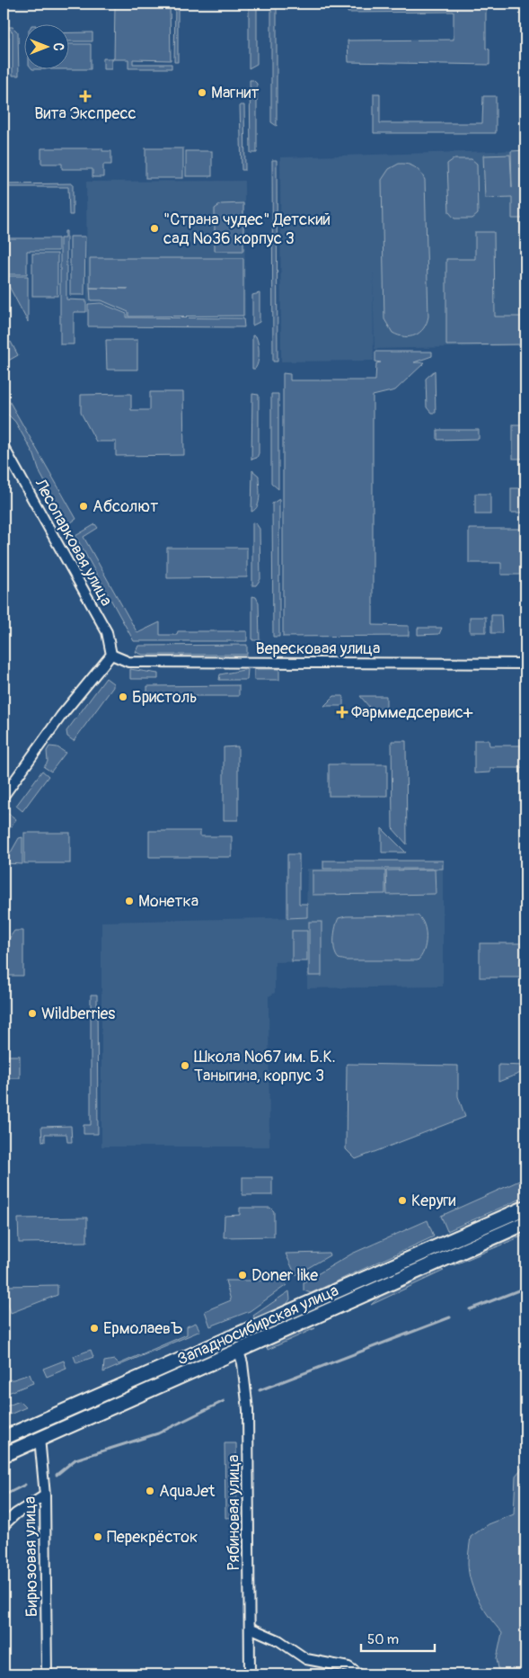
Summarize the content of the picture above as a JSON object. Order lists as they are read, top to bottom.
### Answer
{
  "streets": {
    "main road": ["Западносибирская улица"],
    "street": [
      "Лесопарковая улица",
      "Вересковая улица",
      "Рябиновая улица",
      "Бирюзовая улица"
    ]
  },
  "crossings": [
    ["Лесопарковая улица", "Вересковая улица"],
    ["Западносибирская улица", "Рябиновая улица"],
    ["Западносибирская улица", "Бирюзовая улица"]
  ],
  "places": {
    "other": [
      "Магнит",
      "\"Страна чудес\" Детский сад №36 корпус 3",
      "Абсолют",
      "Бристоль",
      "Монетка",
      "Wildberries",
      "Школа №67 им. Б.К. Таныгина, корпус 3",
      "Керуги",
      "Doner like",
      "ЕрмолаевЪ",
      "AquaJet",
      "Перекрёсток"
    ],
    "health": ["Вита Экспресс", "Фарммедсервис+"]
  },
  "scale_bar": "50 m",
  "north": "right"
}
